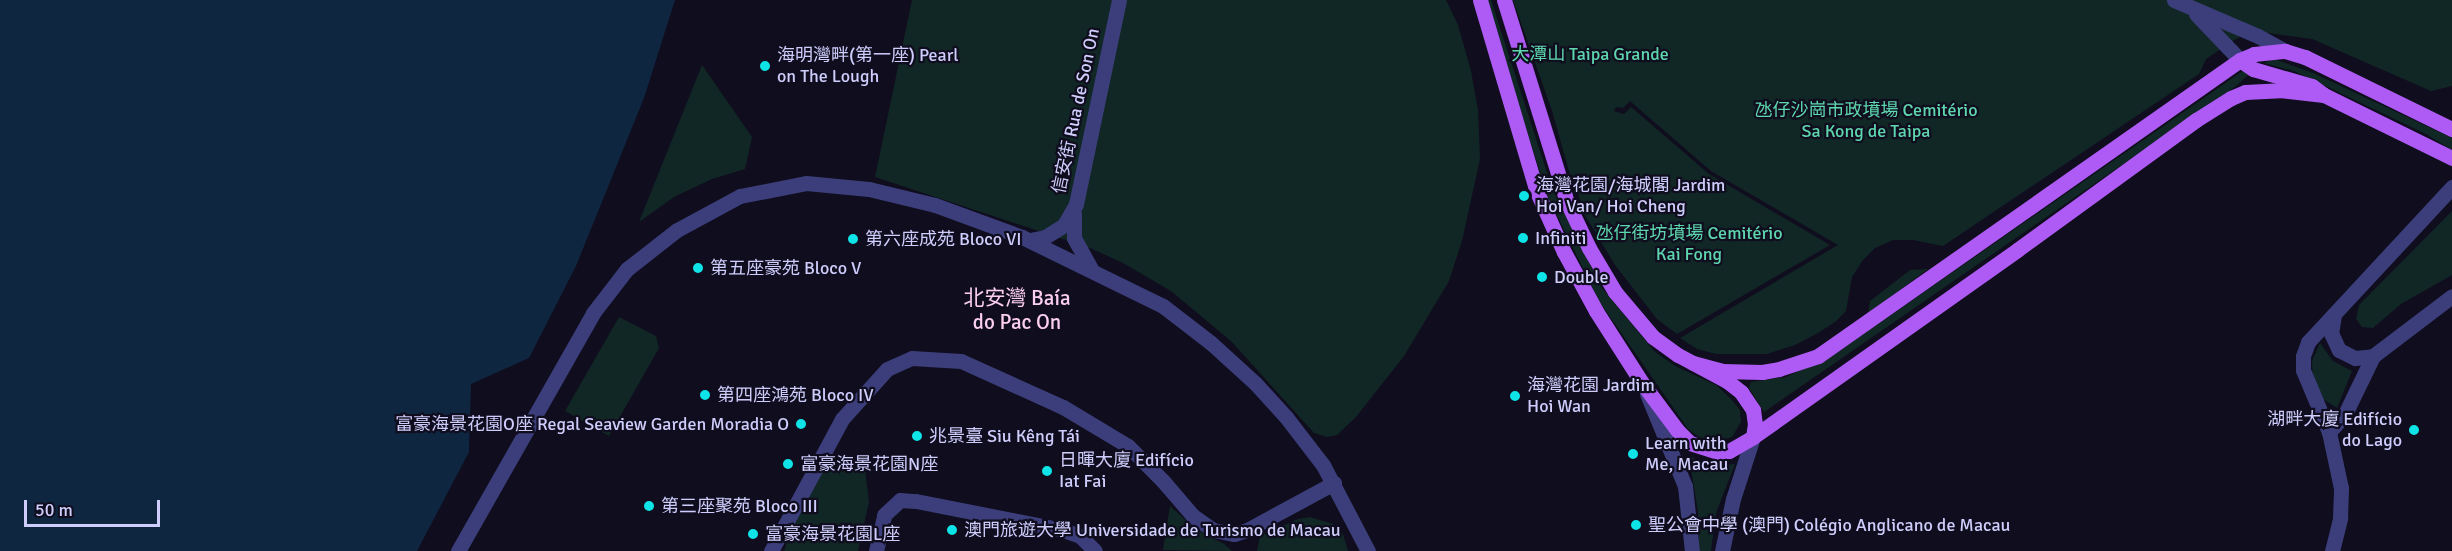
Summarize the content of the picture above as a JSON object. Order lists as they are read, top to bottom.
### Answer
{
  "streets": {
    "street": ["信安街 Rua de Son On"]
  },
  "districts": ["北安灣 Baía do Pac On"],
  "parks": ["大潭山 Taipa Grande", "氹仔沙崗市政墳場 Cemitério Sa Kong de Taipa", "氹仔街坊墳場 Cemitério Kai Fong"],
  "places": [
    "海明灣畔(第一座) Pearl on The Lough",
    "海灣花園/海城閣 Jardim Hoi Van/ Hoi Cheng",
    "Infiniti",
    "第六座成苑 Bloco VI",
    "第五座豪苑 Bloco V",
    "Double",
    "第四座鴻苑 Bloco IV",
    "海灣花園 Jardim Hoi Wan",
    "富豪海景花園O座 Regal Seaview Garden Moradia O",
    "湖畔大廈 Edifício do Lago",
    "兆景臺 Siu Kêng Tái",
    "Learn with Me, Macau",
    "富豪海景花園N座",
    "日暉大廈 Edifício Iat Fai",
    "第三座聚苑 Bloco III",
    "聖公會中學 (澳門) Colégio Anglicano de Macau",
    "澳門旅遊大學 Universidade de Turismo de Macau",
    "富豪海景花園L座"
  ],
  "scale_bar": "50 m"
}
